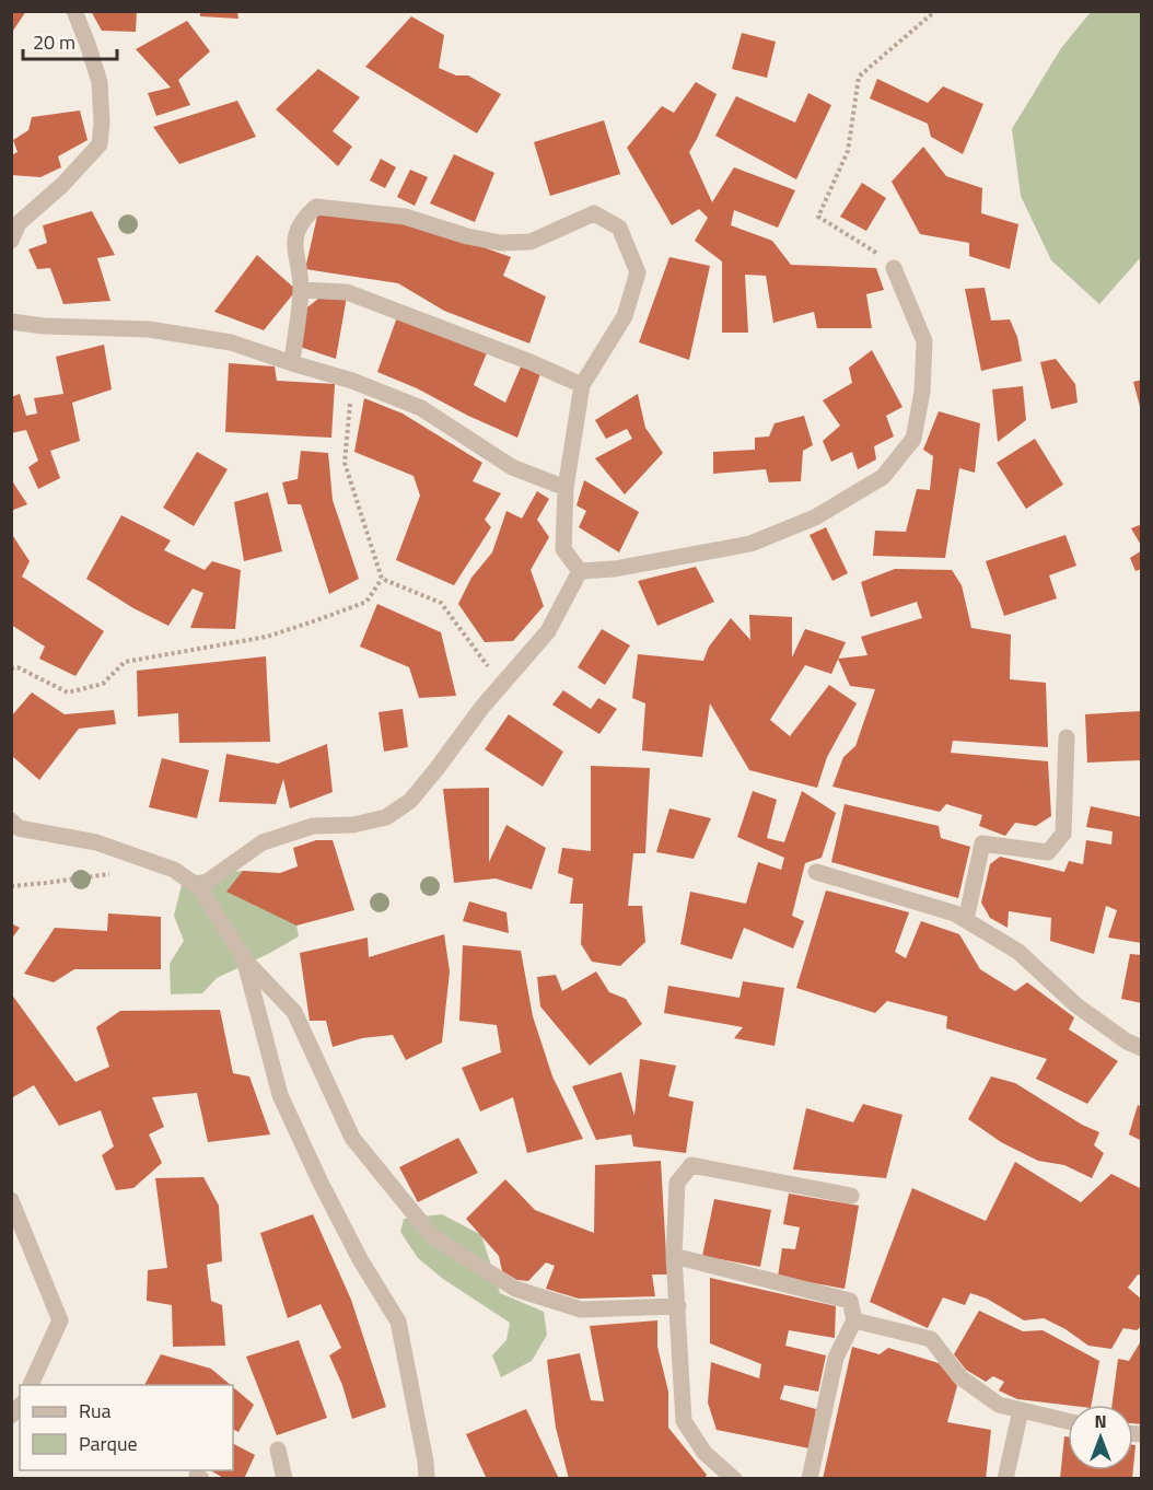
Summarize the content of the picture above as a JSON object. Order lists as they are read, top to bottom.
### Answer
{
  "legend": ["Rua", "Parque"],
  "scale_bar": "20 m",
  "north": "top"
}
